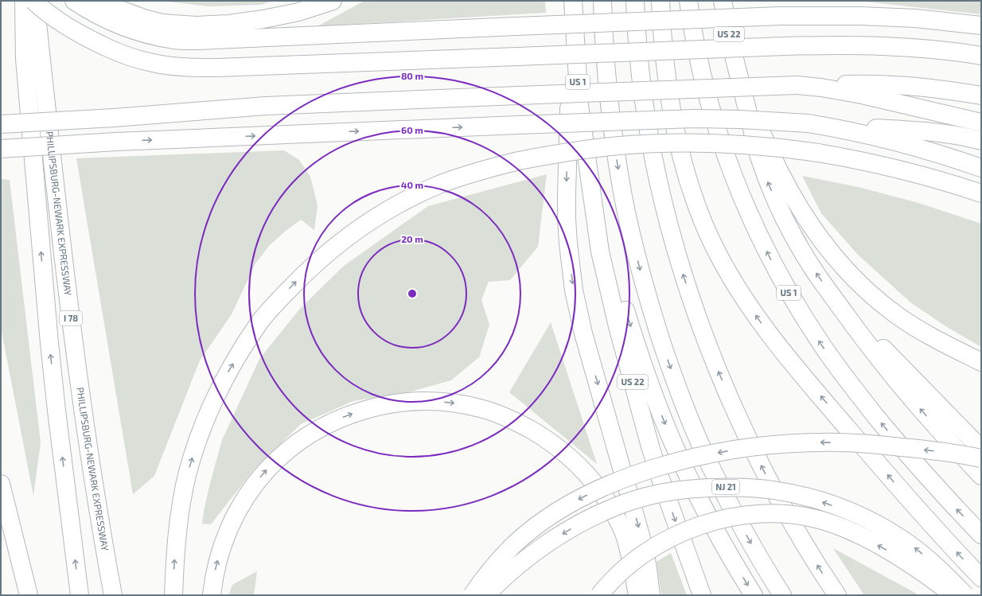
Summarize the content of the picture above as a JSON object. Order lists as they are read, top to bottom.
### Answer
{
  "streets": {
    "highway": [
      "US 22",
      "US 1",
      "PHILLIPSBURG-NEWARK EXPRESSWAY",
      "I 78",
      "NJ 21"
    ]
  },
  "crossings": [
    ["US 22", "US 1"]
  ],
  "rings": [
    "80 m",
    "60 m",
    "40 m",
    "20 m"
  ]
}
